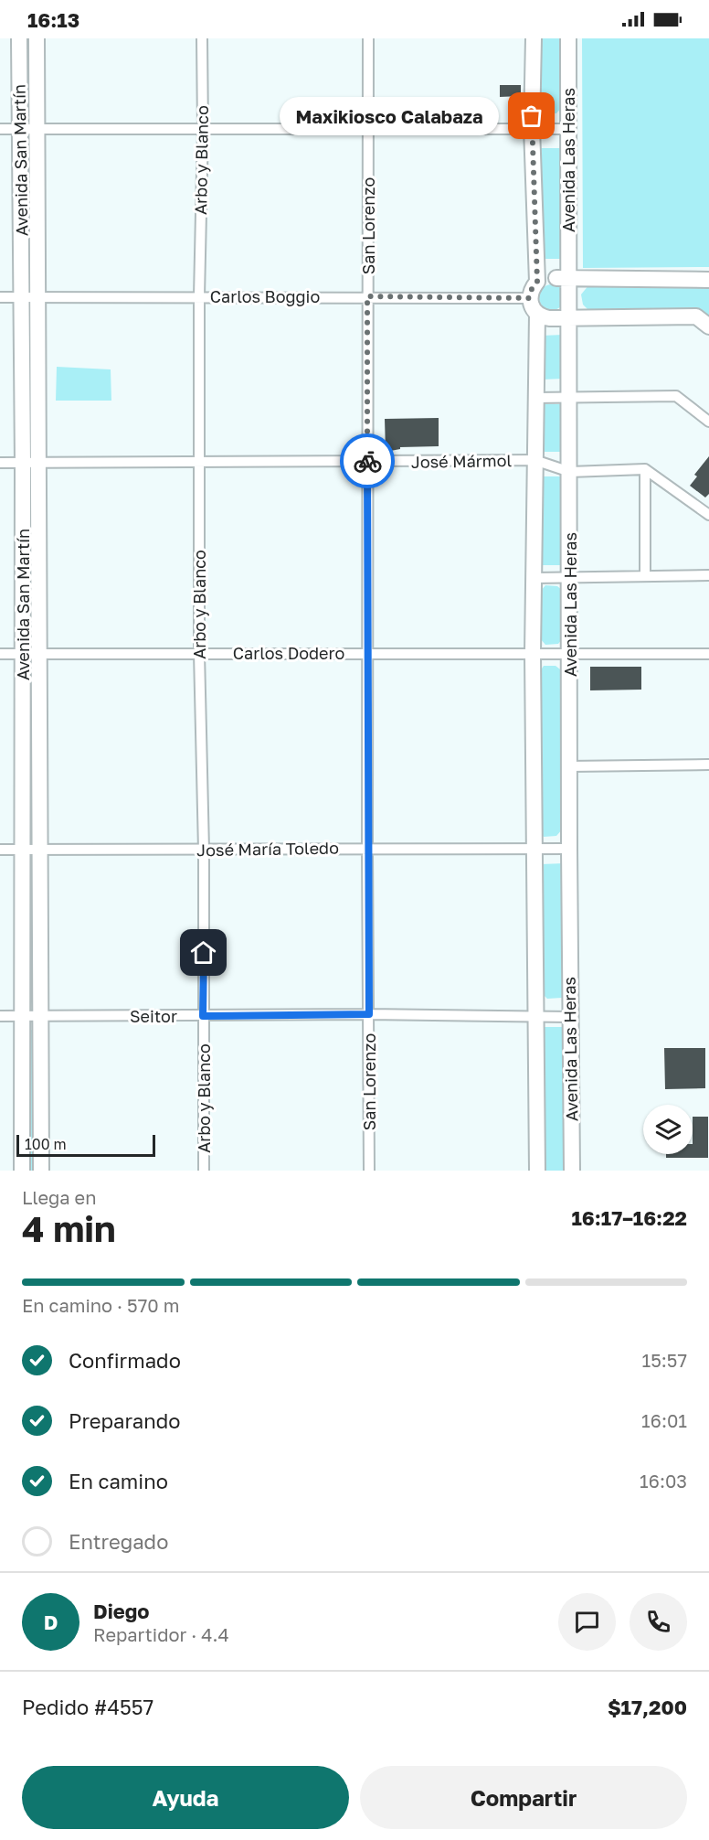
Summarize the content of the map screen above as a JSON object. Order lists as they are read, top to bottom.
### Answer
{
  "streets": {
    "main road": ["Avenida San Martín", "Avenida Las Heras"],
    "street": [
      "Arbo y Blanco",
      "San Lorenzo",
      "Carlos Boggio",
      "José Mármol",
      "Carlos Dodero",
      "José María Toledo",
      "Seitor"
    ]
  },
  "crossings": [
    ["Avenida San Martín", "Carlos Boggio"],
    ["Avenida San Martín", "José Mármol"],
    ["Avenida San Martín", "Carlos Dodero"],
    ["Avenida San Martín", "José María Toledo"],
    ["Avenida San Martín", "Seitor"],
    ["Arbo y Blanco", "Carlos Boggio"],
    ["Arbo y Blanco", "José Mármol"],
    ["Arbo y Blanco", "Carlos Dodero"],
    ["Arbo y Blanco", "José María Toledo"],
    ["Arbo y Blanco", "Seitor"],
    ["Avenida Las Heras", "Carlos Boggio"],
    ["Avenida Las Heras", "José Mármol"],
    ["Avenida Las Heras", "Carlos Dodero"],
    ["Avenida Las Heras", "José María Toledo"],
    ["Avenida Las Heras", "Seitor"],
    ["San Lorenzo", "Carlos Boggio"],
    ["San Lorenzo", "José Mármol"],
    ["San Lorenzo", "Carlos Dodero"],
    ["San Lorenzo", "José María Toledo"],
    ["San Lorenzo", "Seitor"]
  ],
  "places": ["Maxikiosco Calabaza"],
  "scale_bar": "100 m",
  "page": {
    "status": "16:13",
    "bubble": "Maxikiosco Calabaza",
    "scale": "100 m",
    "heading": ["4 min", "Llega en", "16:17–16:22"],
    "panel": [
      "Diego",
      "Repartidor · 4.4",
      "Pedido #4557",
      "$17,200"
    ],
    "bar": "En camino · 570 m",
    "list": [
      ["Confirmado", "15:57"],
      ["Preparando", "16:01"],
      ["En camino", "16:03"],
      "Entregado"
    ],
    "round": "D",
    "buttons": ["Ayuda", "Compartir"]
  }
}
